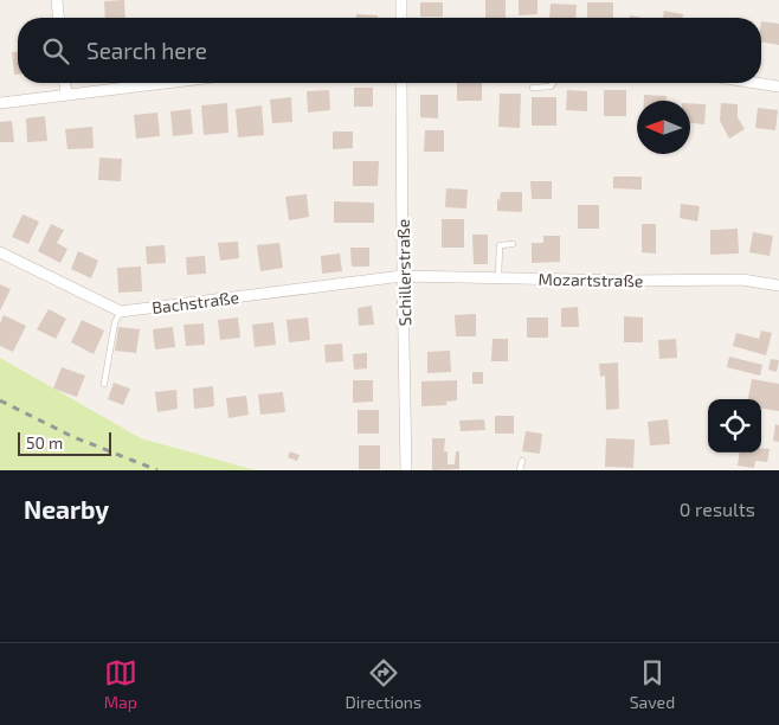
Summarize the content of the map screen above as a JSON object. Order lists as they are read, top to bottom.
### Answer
{
  "streets": {
    "street": ["Schillerstraße", "Mozartstraße", "Bachstraße"]
  },
  "crossings": [
    ["Schillerstraße", "Mozartstraße"],
    ["Schillerstraße", "Bachstraße"],
    ["Mozartstraße", "Bachstraße"]
  ],
  "scale_bar": "50 m",
  "north": "left",
  "page": {
    "search": "Search here",
    "scale": "50 m",
    "heading": ["Nearby", "0 results"],
    "nav": ["Map", "Directions", "Saved"]
  }
}
